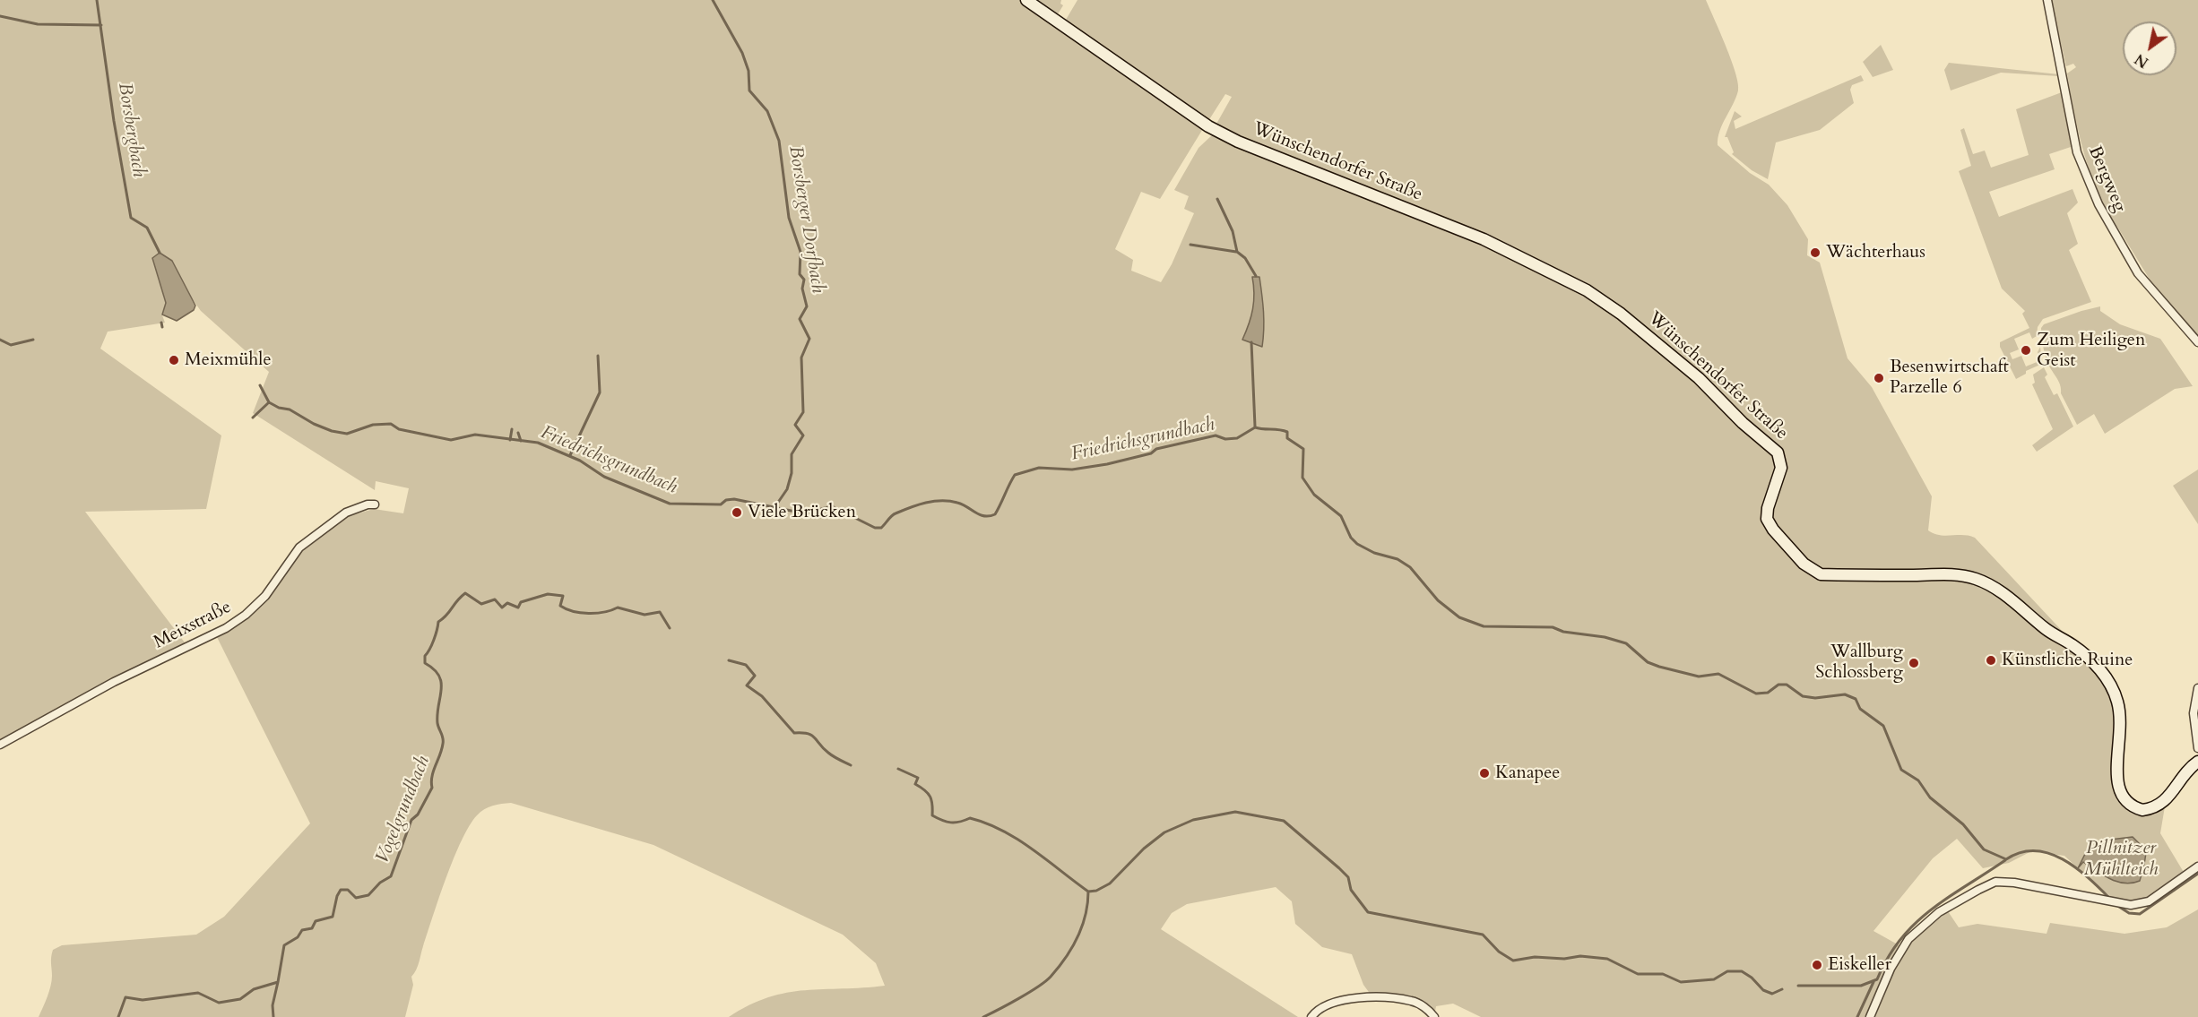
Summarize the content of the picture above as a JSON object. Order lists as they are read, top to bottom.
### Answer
{
  "streets": {
    "street": ["Wünschendorfer Straße", "Bergweg", "Meixstraße"]
  },
  "water": [
    "Borsbergbach",
    "Borsberger Dorfbach",
    "Friedrichsgrundbach",
    "Vogelgrundbach",
    "Pillnitzer Mühlteich"
  ],
  "places": [
    "Wächterhaus",
    "Zum Heiligen Geist",
    "Meixmühle",
    "Besenwirtschaft Parzelle 6",
    "Viele Brücken",
    "Künstliche Ruine",
    "Wallburg Schlossberg",
    "Kanapee",
    "Eiskeller"
  ],
  "north": "bottom left"
}
